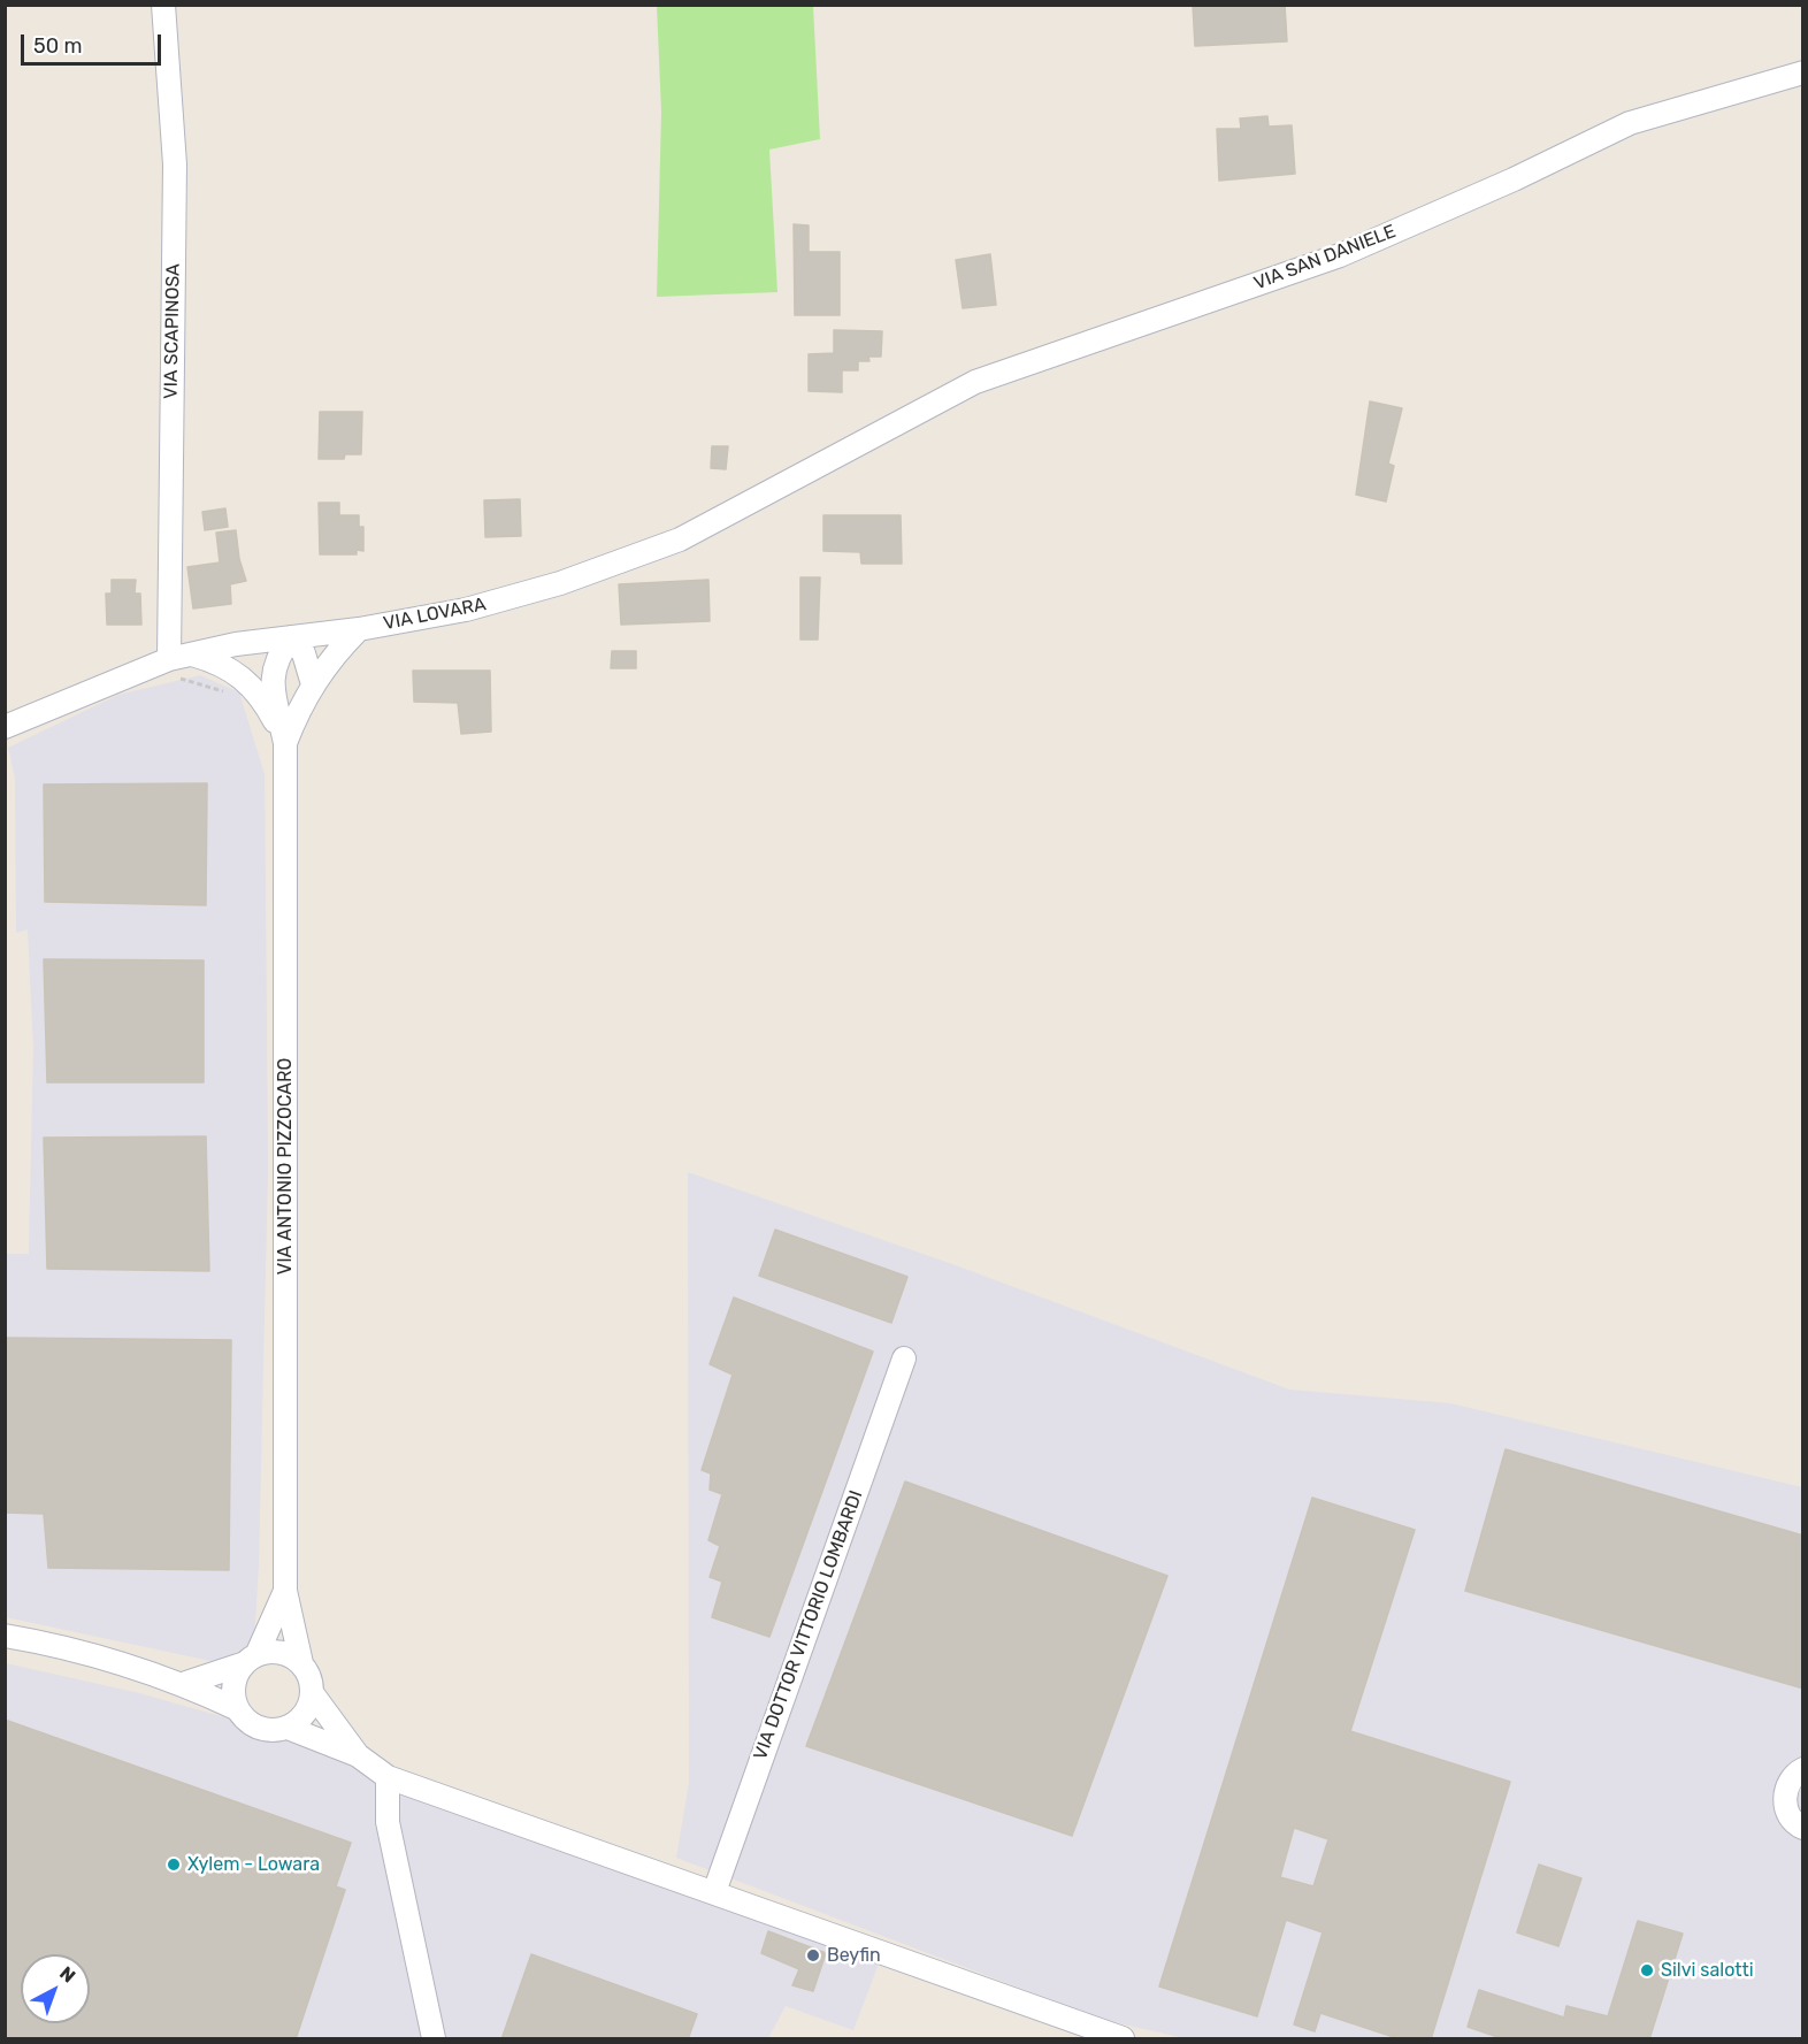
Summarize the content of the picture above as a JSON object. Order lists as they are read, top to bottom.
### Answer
{
  "streets": {
    "street": [
      "VIA SAN DANIELE",
      "VIA SCAPINOSA",
      "VIA LOVARA",
      "VIA ANTONIO PIZZOCARO",
      "VIA DOTTOR VITTORIO LOMBARDI"
    ]
  },
  "crossings": [
    ["VIA SAN DANIELE", "VIA LOVARA"],
    ["VIA SCAPINOSA", "VIA LOVARA"],
    ["VIA SCAPINOSA", "VIA ANTONIO PIZZOCARO"],
    ["VIA LOVARA", "VIA ANTONIO PIZZOCARO"]
  ],
  "places": ["Xylem - Lowara", "Beyfin", "Silvi salotti"],
  "scale_bar": "50 m",
  "north": "top right"
}
